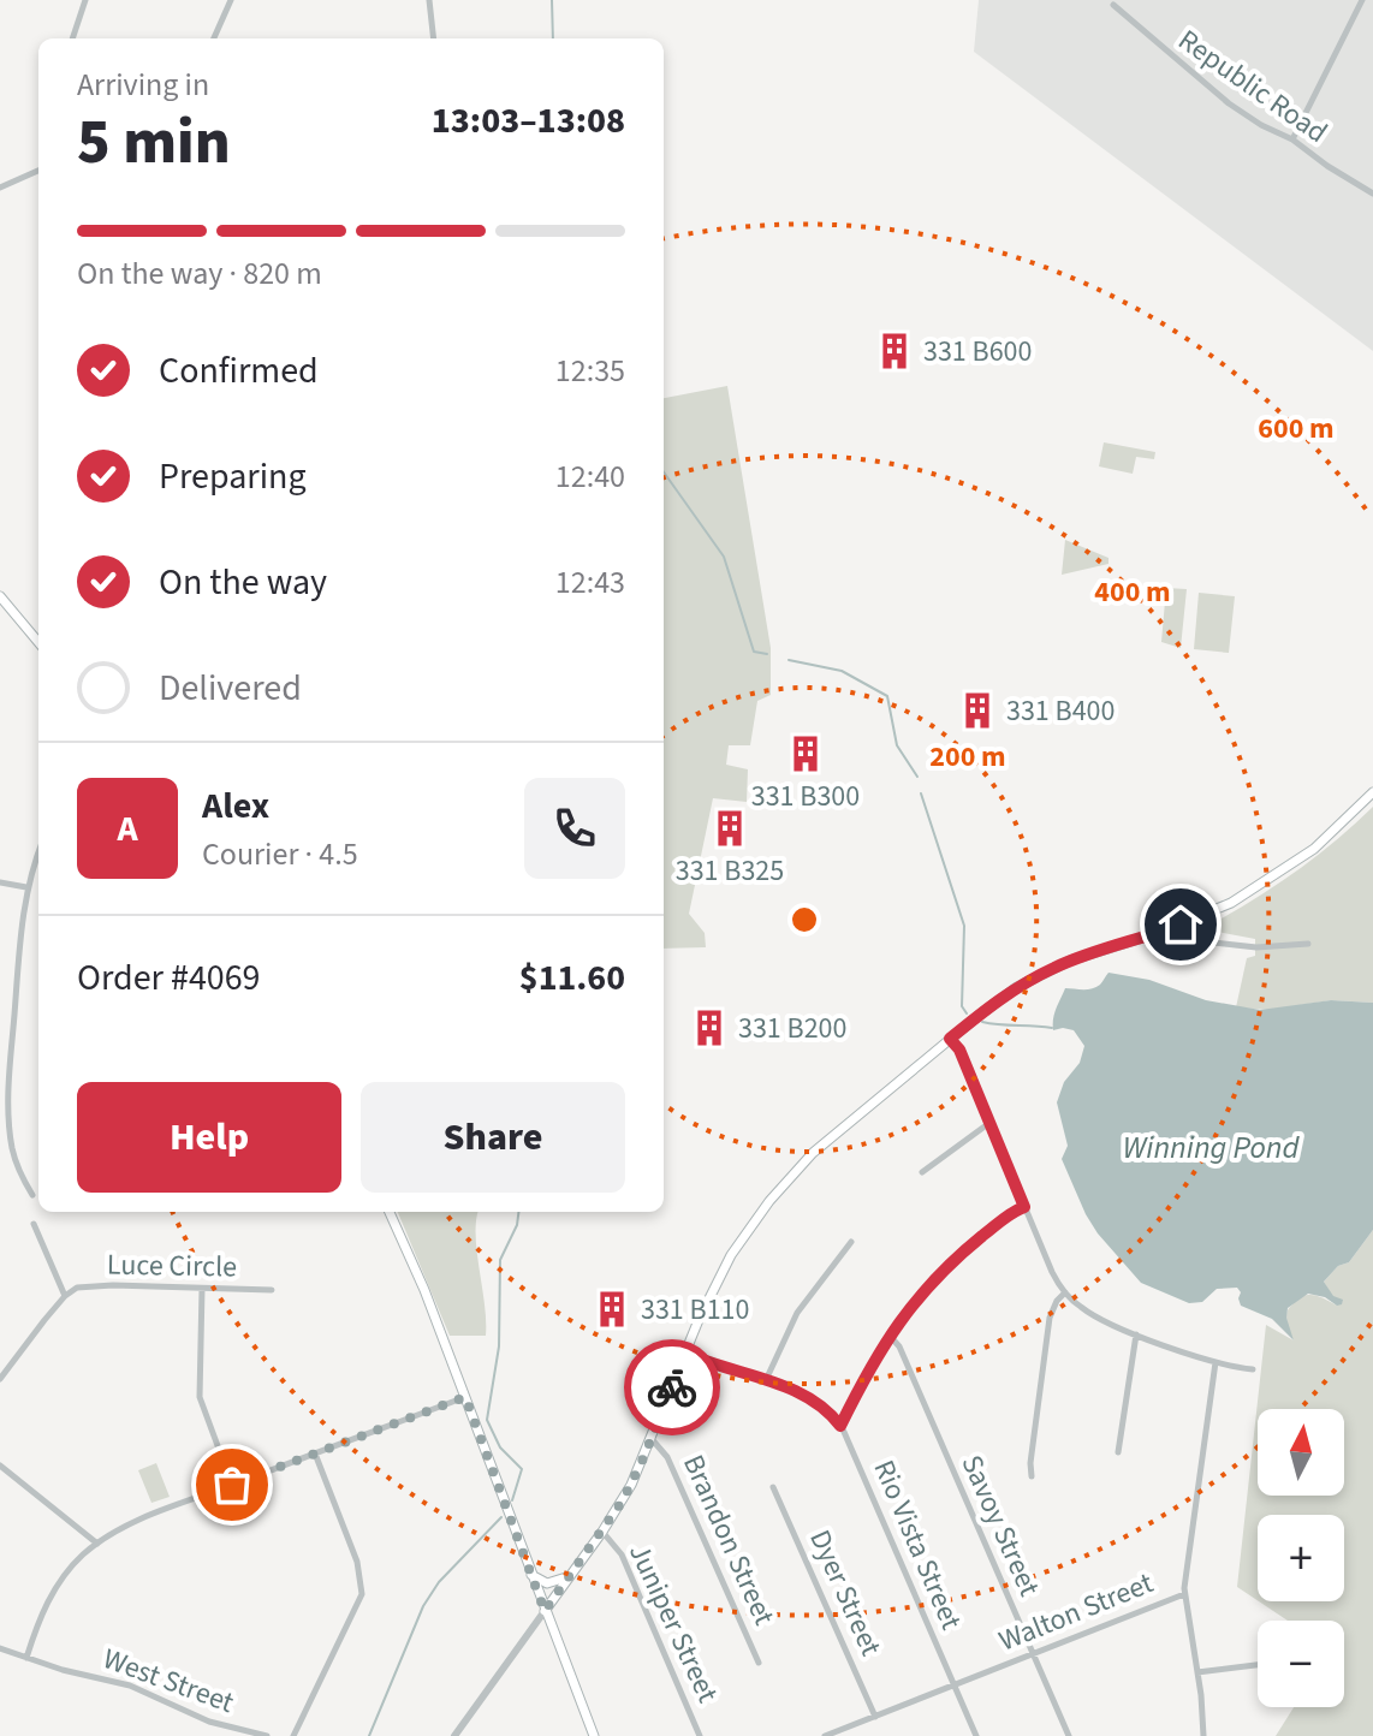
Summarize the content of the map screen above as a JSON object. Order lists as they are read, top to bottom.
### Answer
{
  "streets": {
    "street": [
      "Republic Road",
      "Luce Circle",
      "Savoy Street",
      "Brandon Street",
      "Rio Vista Street",
      "Dyer Street",
      "Walton Street",
      "Juniper Street",
      "West Street"
    ]
  },
  "crossings": [
    ["Savoy Street", "Walton Street"],
    ["Rio Vista Street", "Walton Street"],
    ["Dyer Street", "Walton Street"]
  ],
  "water": ["Winning Pond"],
  "places": {
    "building": [
      "331 B600",
      "331 B400",
      "331 B300",
      "331 B325",
      "331 B200",
      "331 B110"
    ]
  },
  "north": "top",
  "page": {
    "heading": ["5 min", "Arriving in", "13:03–13:08"],
    "panel": [
      "Alex",
      "Courier · 4.5",
      "Order #4069",
      "$11.60"
    ],
    "bar": "On the way · 820 m",
    "list": [
      ["Confirmed", "12:35"],
      ["Preparing", "12:40"],
      ["On the way", "12:43"],
      "Delivered"
    ],
    "round": "A",
    "buttons": ["Help", "Share"],
    "map_buttons": ["+", "−"]
  },
  "rings": ["600 m", "400 m", "200 m"]
}
